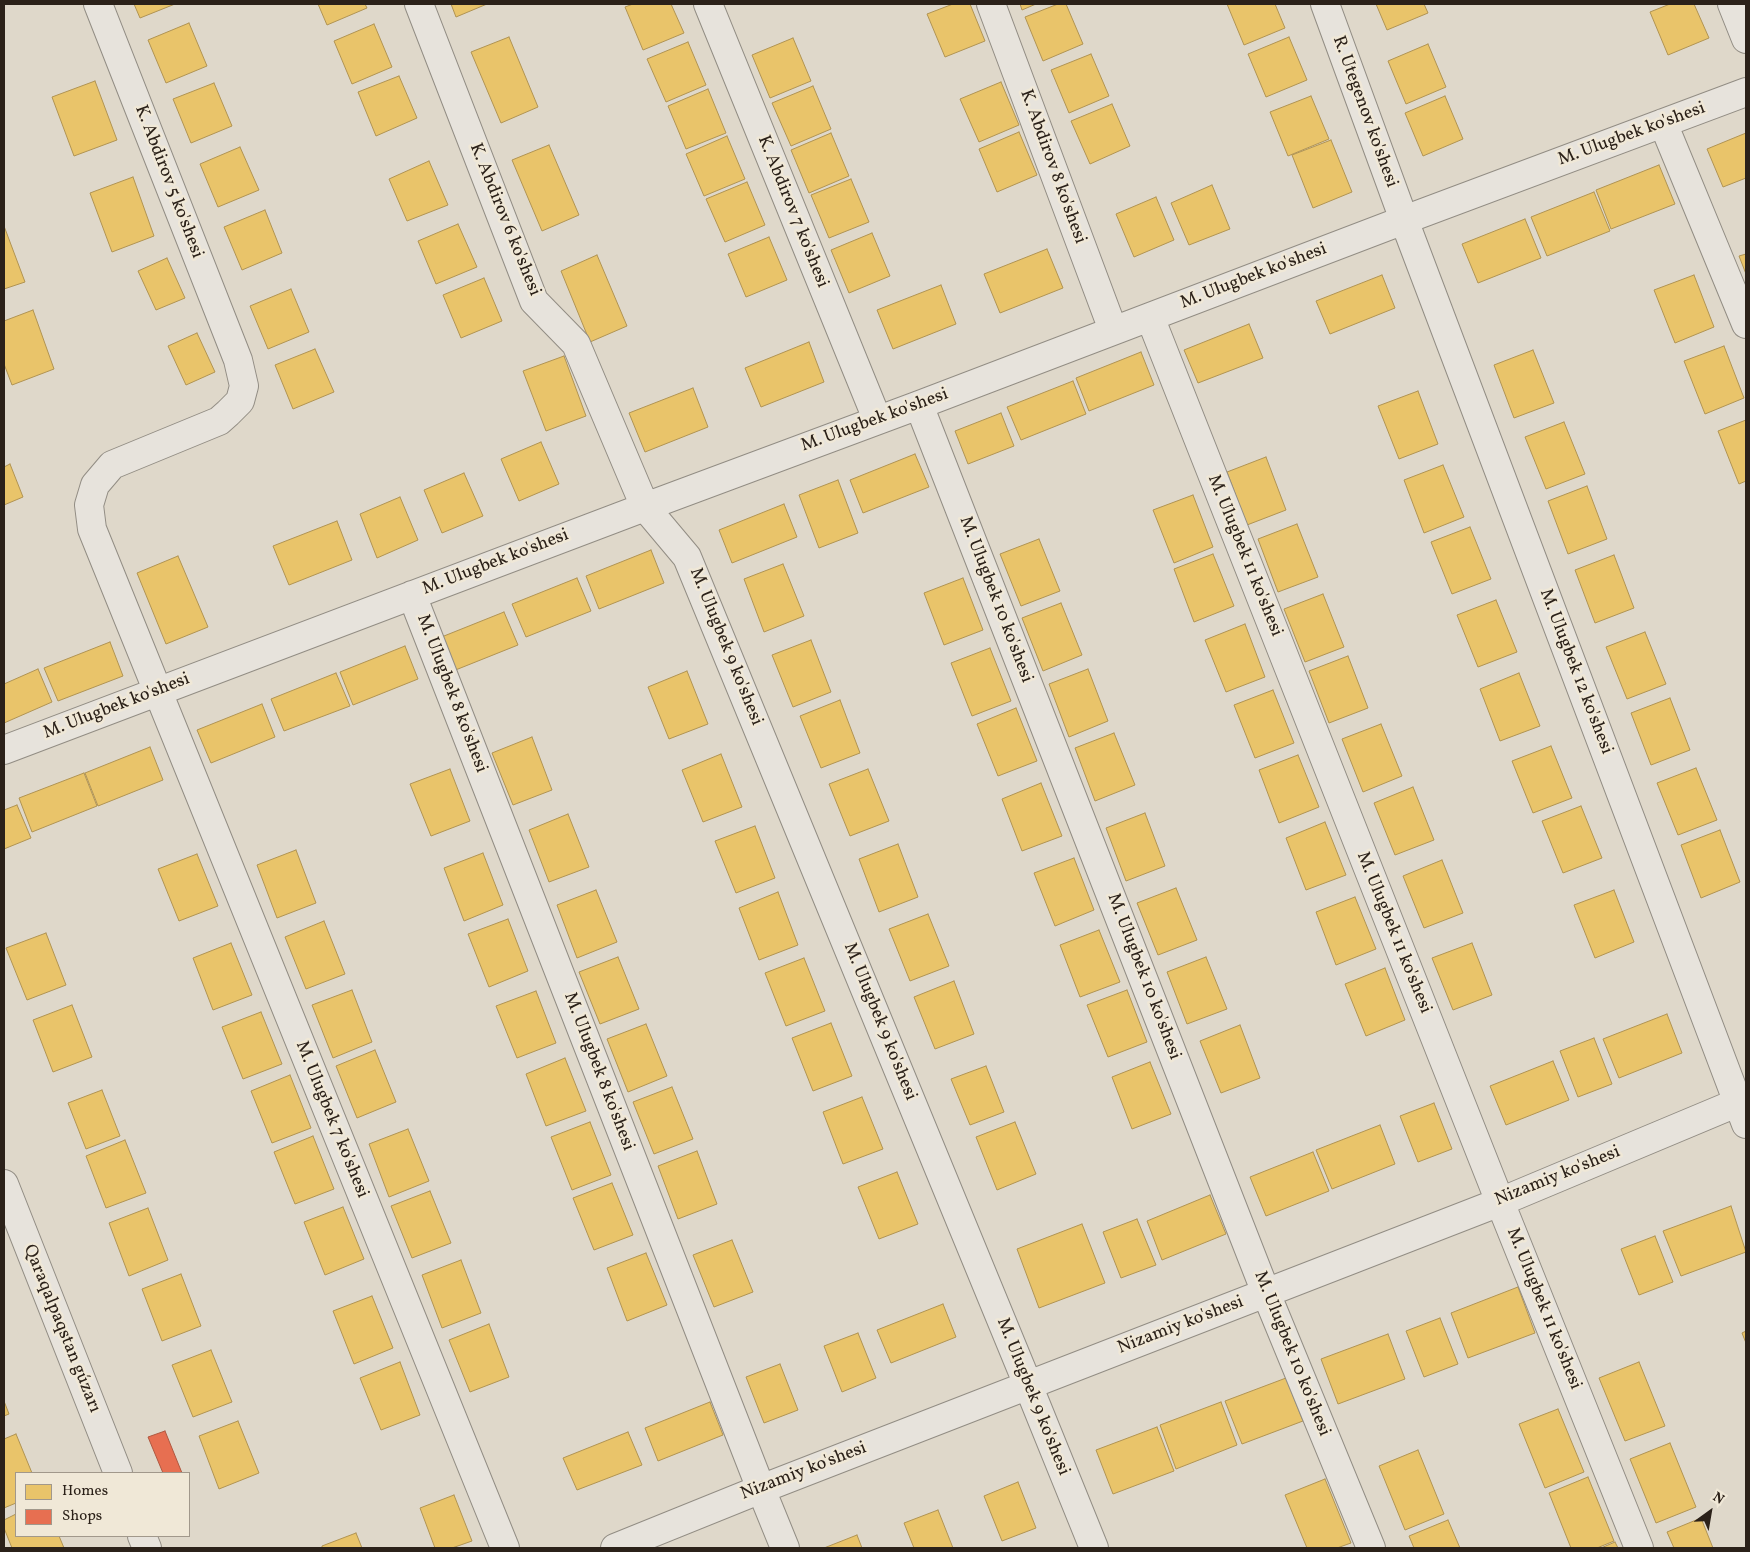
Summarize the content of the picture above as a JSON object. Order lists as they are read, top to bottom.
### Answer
{
  "streets": {
    "street": [
      "R. Utegenov ko'shesi",
      "M. Ulugbek ko'shesi",
      "K. Abdirov 8 ko'shesi",
      "K. Abdirov 5 ko'shesi",
      "K. Abdirov 7 ko'shesi",
      "K. Abdirov 6 ko'shesi",
      "M. Ulugbek 11 ko'shesi",
      "M. Ulugbek 10 ko'shesi",
      "M. Ulugbek 9 ko'shesi",
      "M. Ulugbek 12 ko'shesi",
      "M. Ulugbek 8 ko'shesi",
      "M. Ulugbek 7 ko'shesi",
      "Nizamiy ko'shesi",
      "Qaraqalpaqstan gúzarı"
    ]
  },
  "crossings": [
    ["R. Utegenov ko'shesi", "M. Ulugbek ko'shesi"],
    ["R. Utegenov ko'shesi", "M. Ulugbek 12 ko'shesi"],
    ["M. Ulugbek ko'shesi", "K. Abdirov 8 ko'shesi"],
    ["M. Ulugbek ko'shesi", "K. Abdirov 5 ko'shesi"],
    ["M. Ulugbek ko'shesi", "K. Abdirov 7 ko'shesi"],
    ["M. Ulugbek ko'shesi", "K. Abdirov 6 ko'shesi"],
    ["M. Ulugbek ko'shesi", "M. Ulugbek 11 ko'shesi"],
    ["M. Ulugbek ko'shesi", "M. Ulugbek 10 ko'shesi"],
    ["M. Ulugbek ko'shesi", "M. Ulugbek 9 ko'shesi"],
    ["M. Ulugbek ko'shesi", "M. Ulugbek 12 ko'shesi"],
    ["M. Ulugbek ko'shesi", "M. Ulugbek 8 ko'shesi"],
    ["M. Ulugbek ko'shesi", "M. Ulugbek 7 ko'shesi"],
    ["K. Abdirov 5 ko'shesi", "M. Ulugbek 7 ko'shesi"],
    ["K. Abdirov 6 ko'shesi", "M. Ulugbek 9 ko'shesi"],
    ["M. Ulugbek 11 ko'shesi", "Nizamiy ko'shesi"],
    ["M. Ulugbek 10 ko'shesi", "Nizamiy ko'shesi"],
    ["M. Ulugbek 9 ko'shesi", "Nizamiy ko'shesi"],
    ["M. Ulugbek 12 ko'shesi", "Nizamiy ko'shesi"],
    ["M. Ulugbek 8 ko'shesi", "Nizamiy ko'shesi"]
  ],
  "legend": ["Homes", "Shops"],
  "north": "top right"
}
